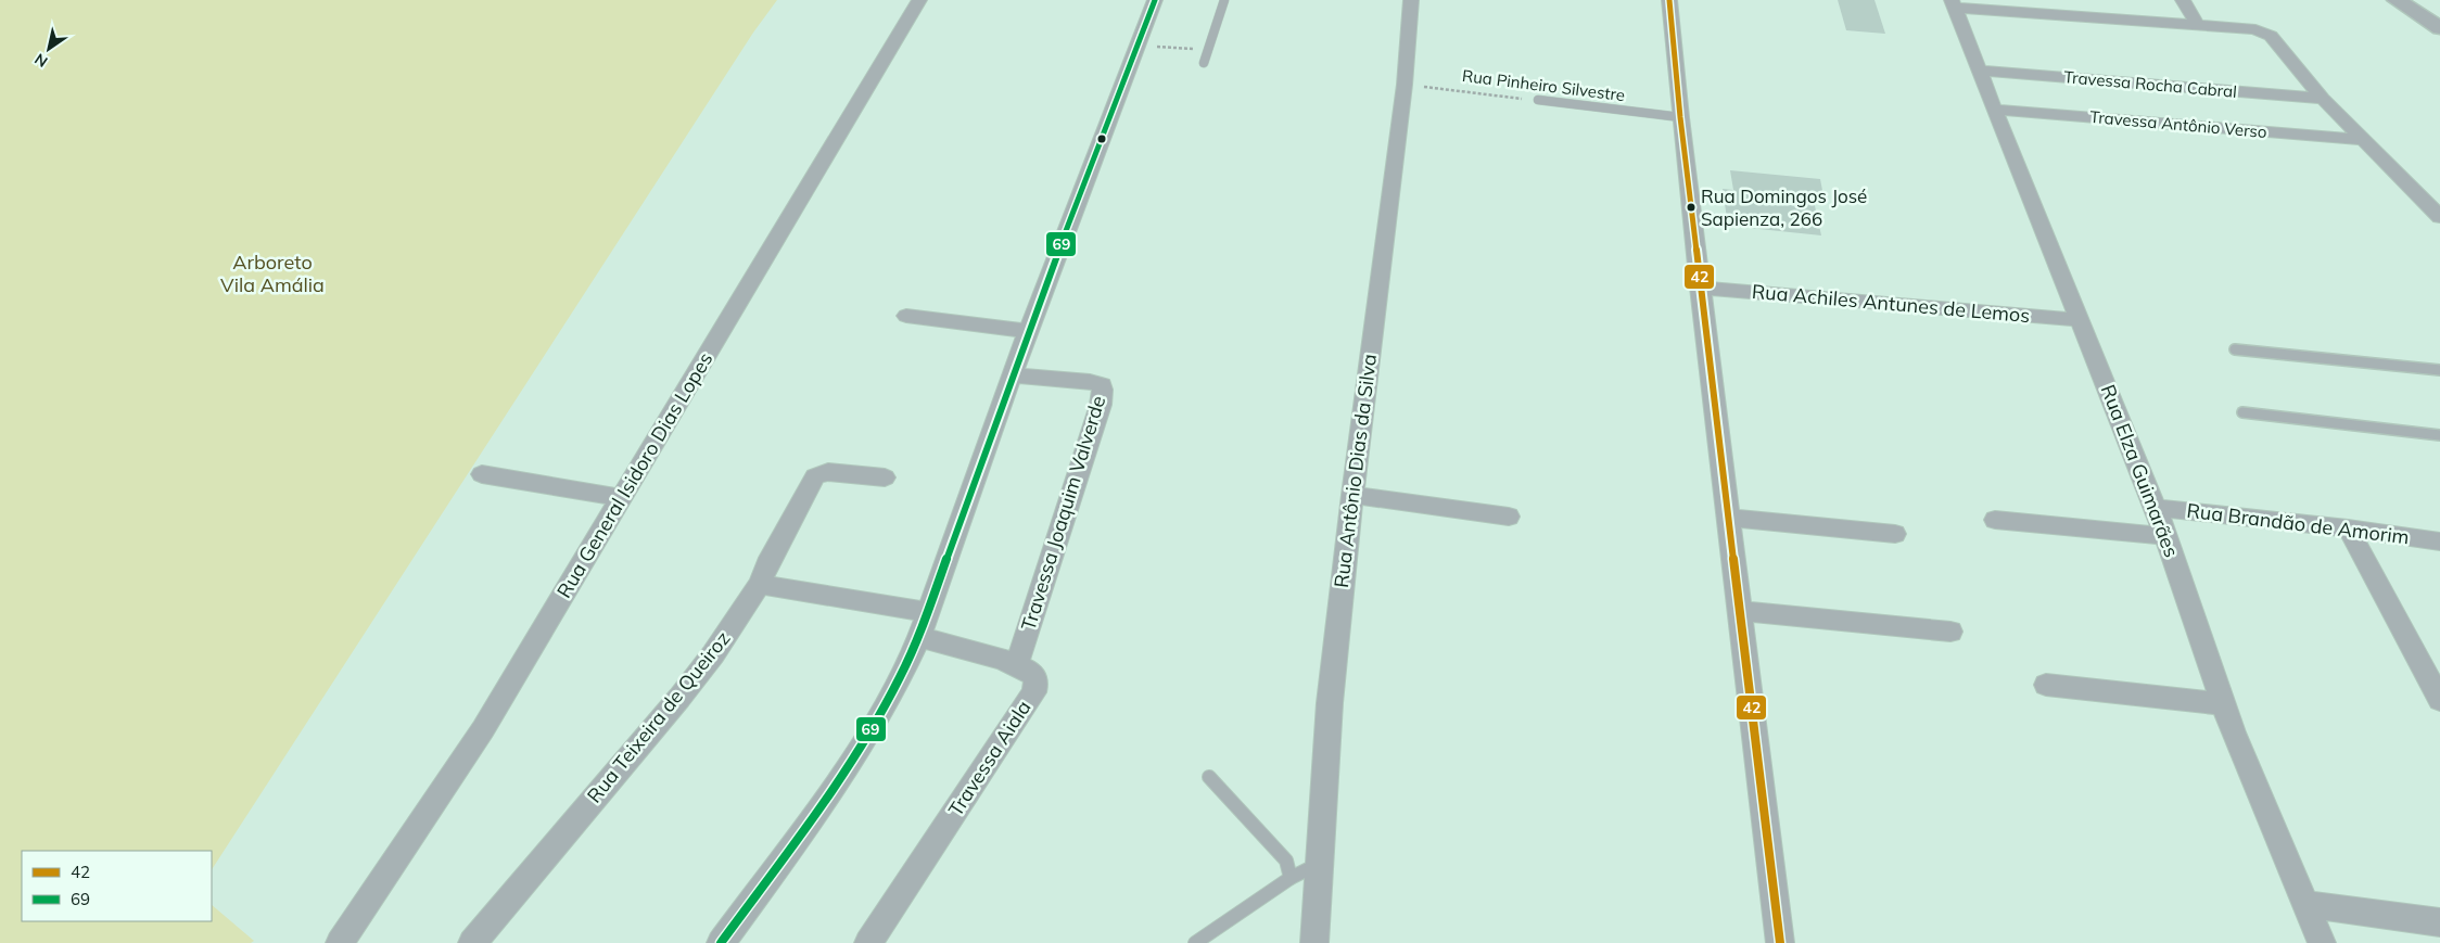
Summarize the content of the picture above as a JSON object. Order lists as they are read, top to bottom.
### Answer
{
  "streets": {
    "street": [
      "Travessa Rocha Cabral",
      "Travessa Antônio Verso",
      "Rua Achiles Antunes de Lemos",
      "Rua Antônio Dias da Silva",
      "Rua Elza Guimarães",
      "Rua General Isidoro Dias Lopes",
      "Travessa Joaquim Valverde",
      "Rua Brandão de Amorim",
      "Rua Teixeira de Queiroz",
      "Travessa Aiala"
    ],
    "lane": ["Rua Pinheiro Silvestre"]
  },
  "crossings": [
    ["Travessa Rocha Cabral", "Rua Elza Guimarães"],
    ["Rua Pinheiro Silvestre", "Rua Antônio Dias da Silva"],
    ["Travessa Antônio Verso", "Rua Elza Guimarães"],
    ["Rua Achiles Antunes de Lemos", "Rua Elza Guimarães"],
    ["Rua Elza Guimarães", "Rua Brandão de Amorim"],
    ["Travessa Joaquim Valverde", "Travessa Aiala"]
  ],
  "parks": ["Arboreto Vila Amália"],
  "places": ["Rua Domingos José Sapienza, 266"],
  "lines": ["transit line 42", "transit line 69"],
  "legend": ["42", "69"],
  "north": "bottom left"
}
